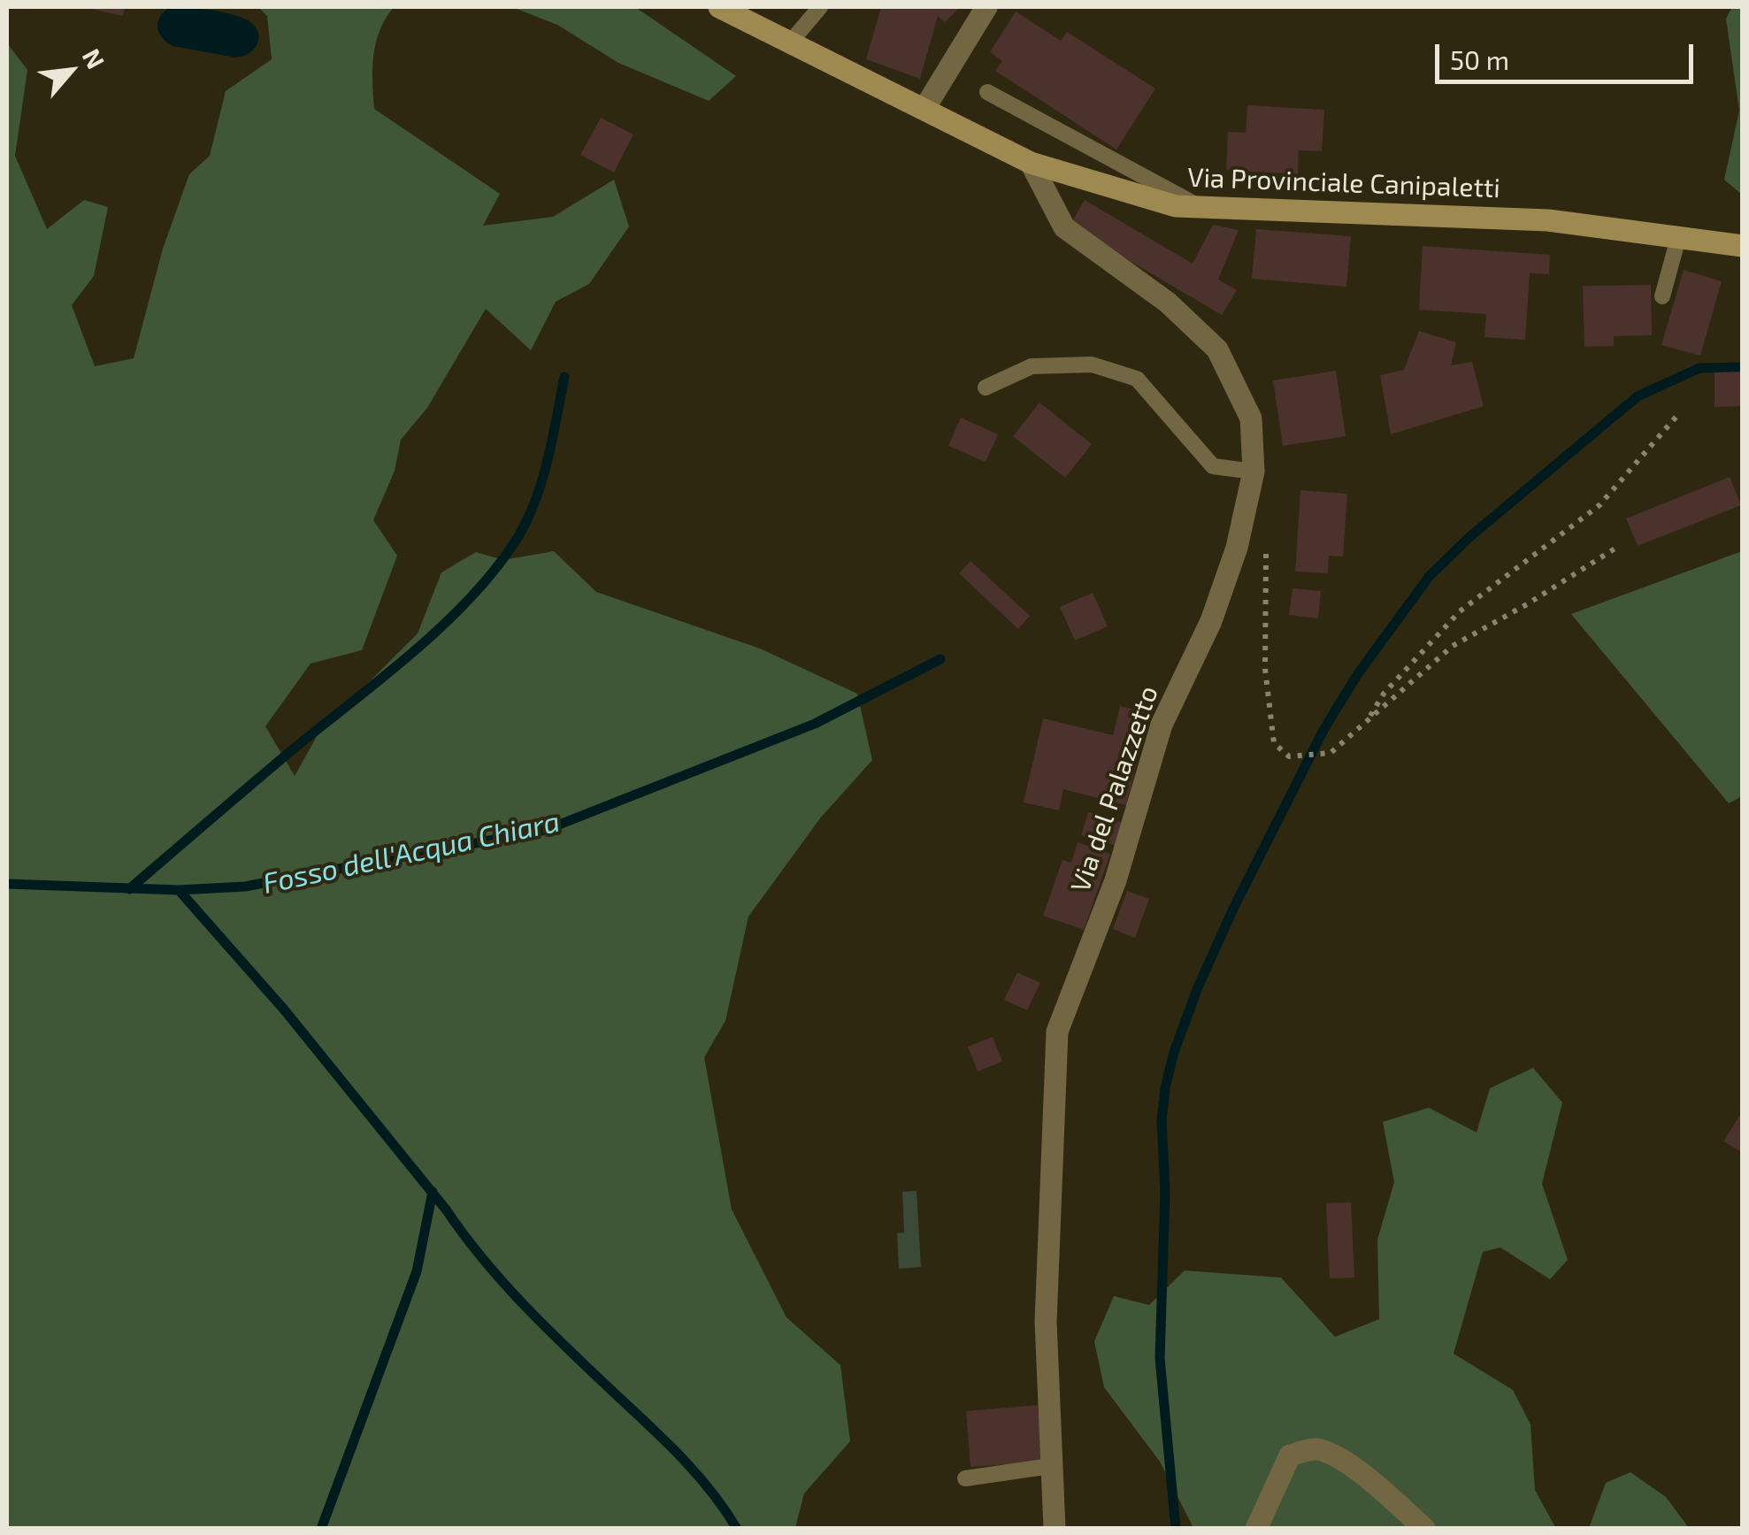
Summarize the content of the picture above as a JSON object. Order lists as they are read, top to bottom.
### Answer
{
  "streets": {
    "main road": ["Via Provinciale Canipaletti"],
    "street": ["Via del Palazzetto"]
  },
  "crossings": [
    ["Via Provinciale Canipaletti", "Via del Palazzetto"]
  ],
  "water": ["Fosso dell'Acqua Chiara"],
  "scale_bar": "50 m",
  "north": "top right"
}
